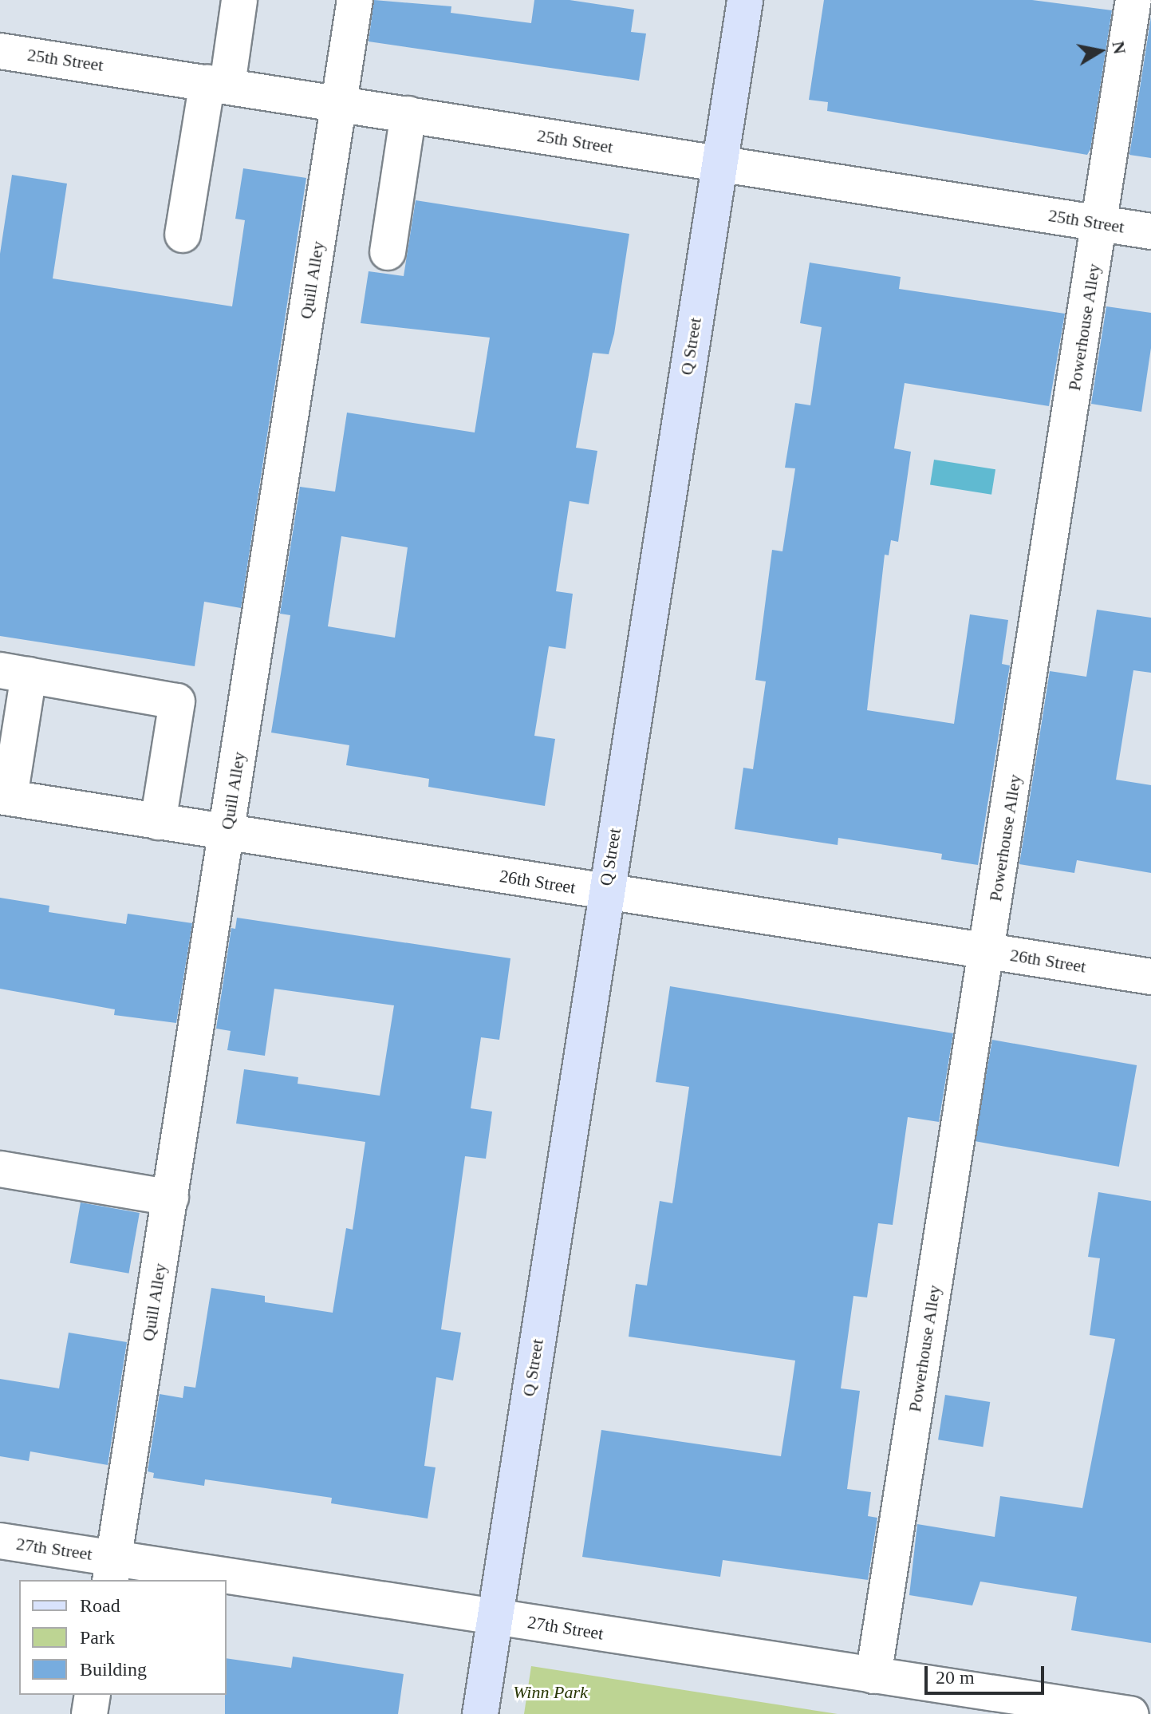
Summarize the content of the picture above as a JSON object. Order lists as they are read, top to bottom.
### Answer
{
  "streets": {
    "main road": ["Q Street"],
    "street": [
      "25th Street",
      "Quill Alley",
      "Powerhouse Alley",
      "26th Street",
      "27th Street"
    ]
  },
  "crossings": [
    ["25th Street", "Quill Alley"],
    ["25th Street", "Powerhouse Alley"],
    ["25th Street", "Q Street"],
    ["Quill Alley", "26th Street"],
    ["Quill Alley", "27th Street"],
    ["Powerhouse Alley", "26th Street"],
    ["Powerhouse Alley", "27th Street"],
    ["Q Street", "26th Street"],
    ["Q Street", "27th Street"]
  ],
  "parks": ["Winn Park"],
  "legend": ["Road", "Park", "Building"],
  "scale_bar": "20 m",
  "north": "right"
}
